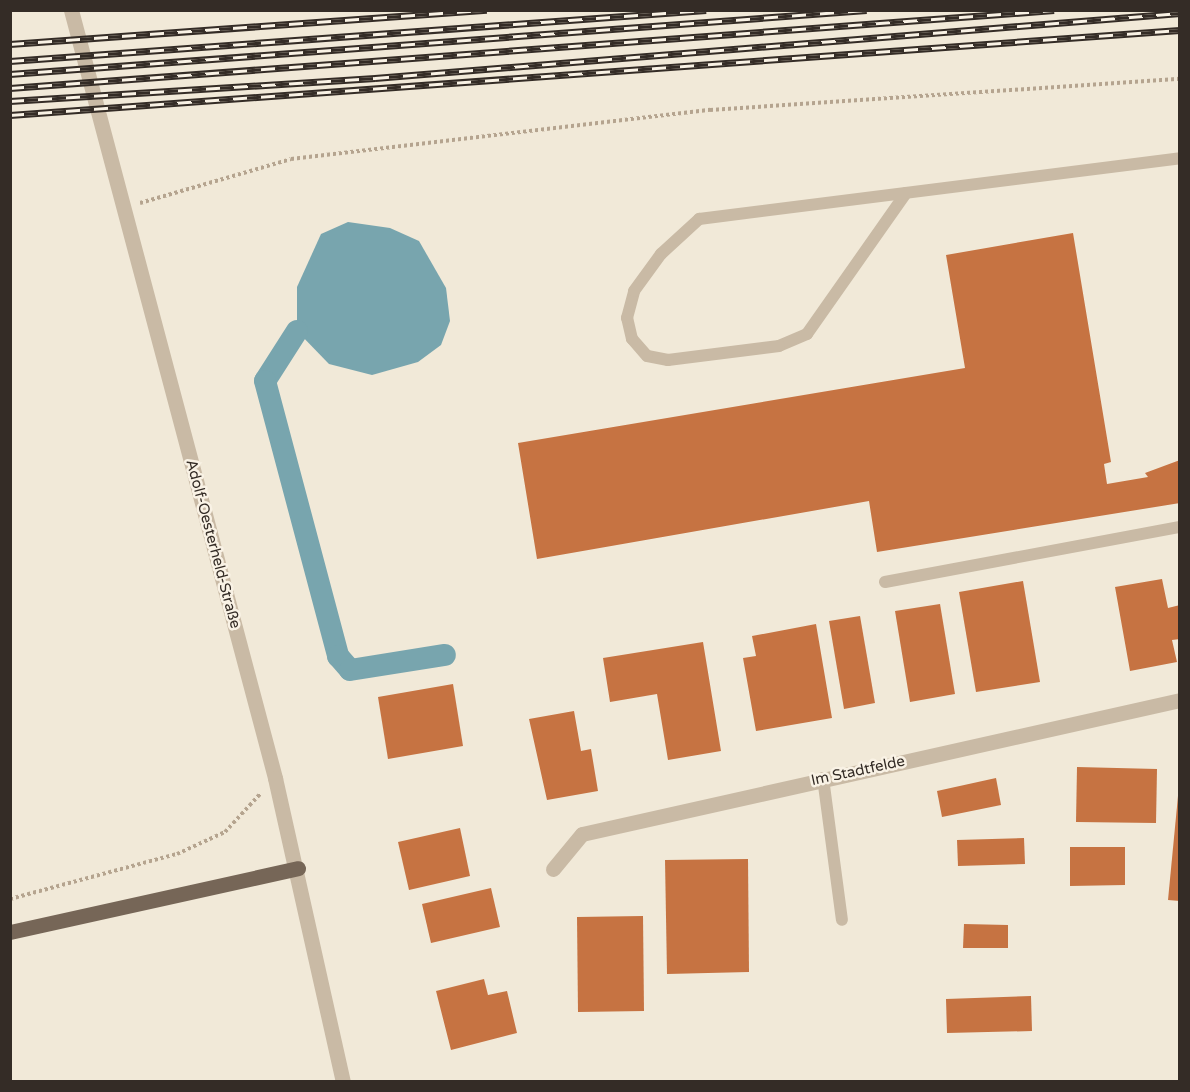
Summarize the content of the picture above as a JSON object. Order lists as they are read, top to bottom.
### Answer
{
  "streets": {
    "street": ["Adolf-Oesterheld-Straße", "Im Stadtfelde"]
  }
}
